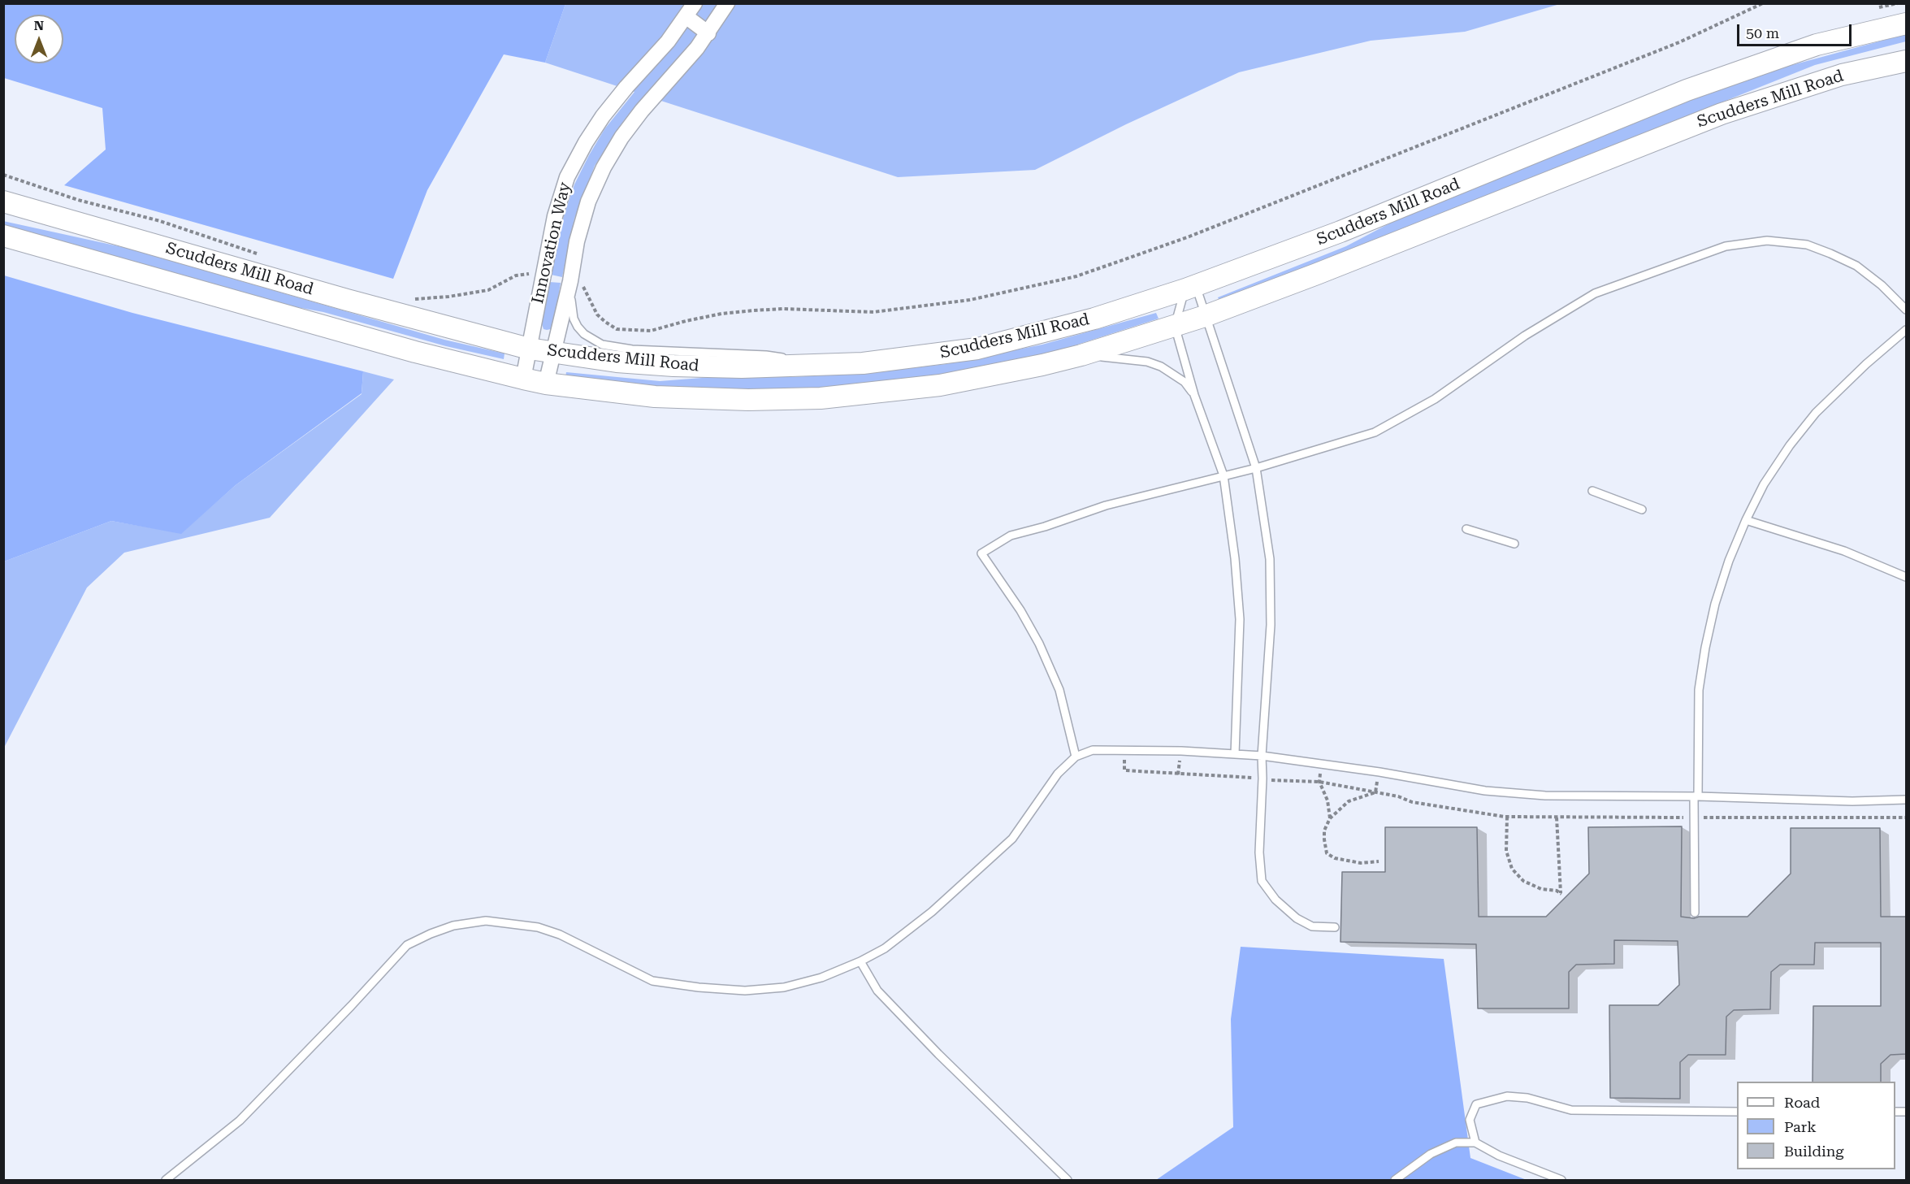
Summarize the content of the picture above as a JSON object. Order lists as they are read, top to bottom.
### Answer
{
  "streets": {
    "main road": ["Scudders Mill Road"],
    "street": ["Innovation Way"]
  },
  "crossings": [
    ["Scudders Mill Road", "Innovation Way"]
  ],
  "legend": ["Road", "Park", "Building"],
  "scale_bar": "50 m",
  "north": "top"
}
